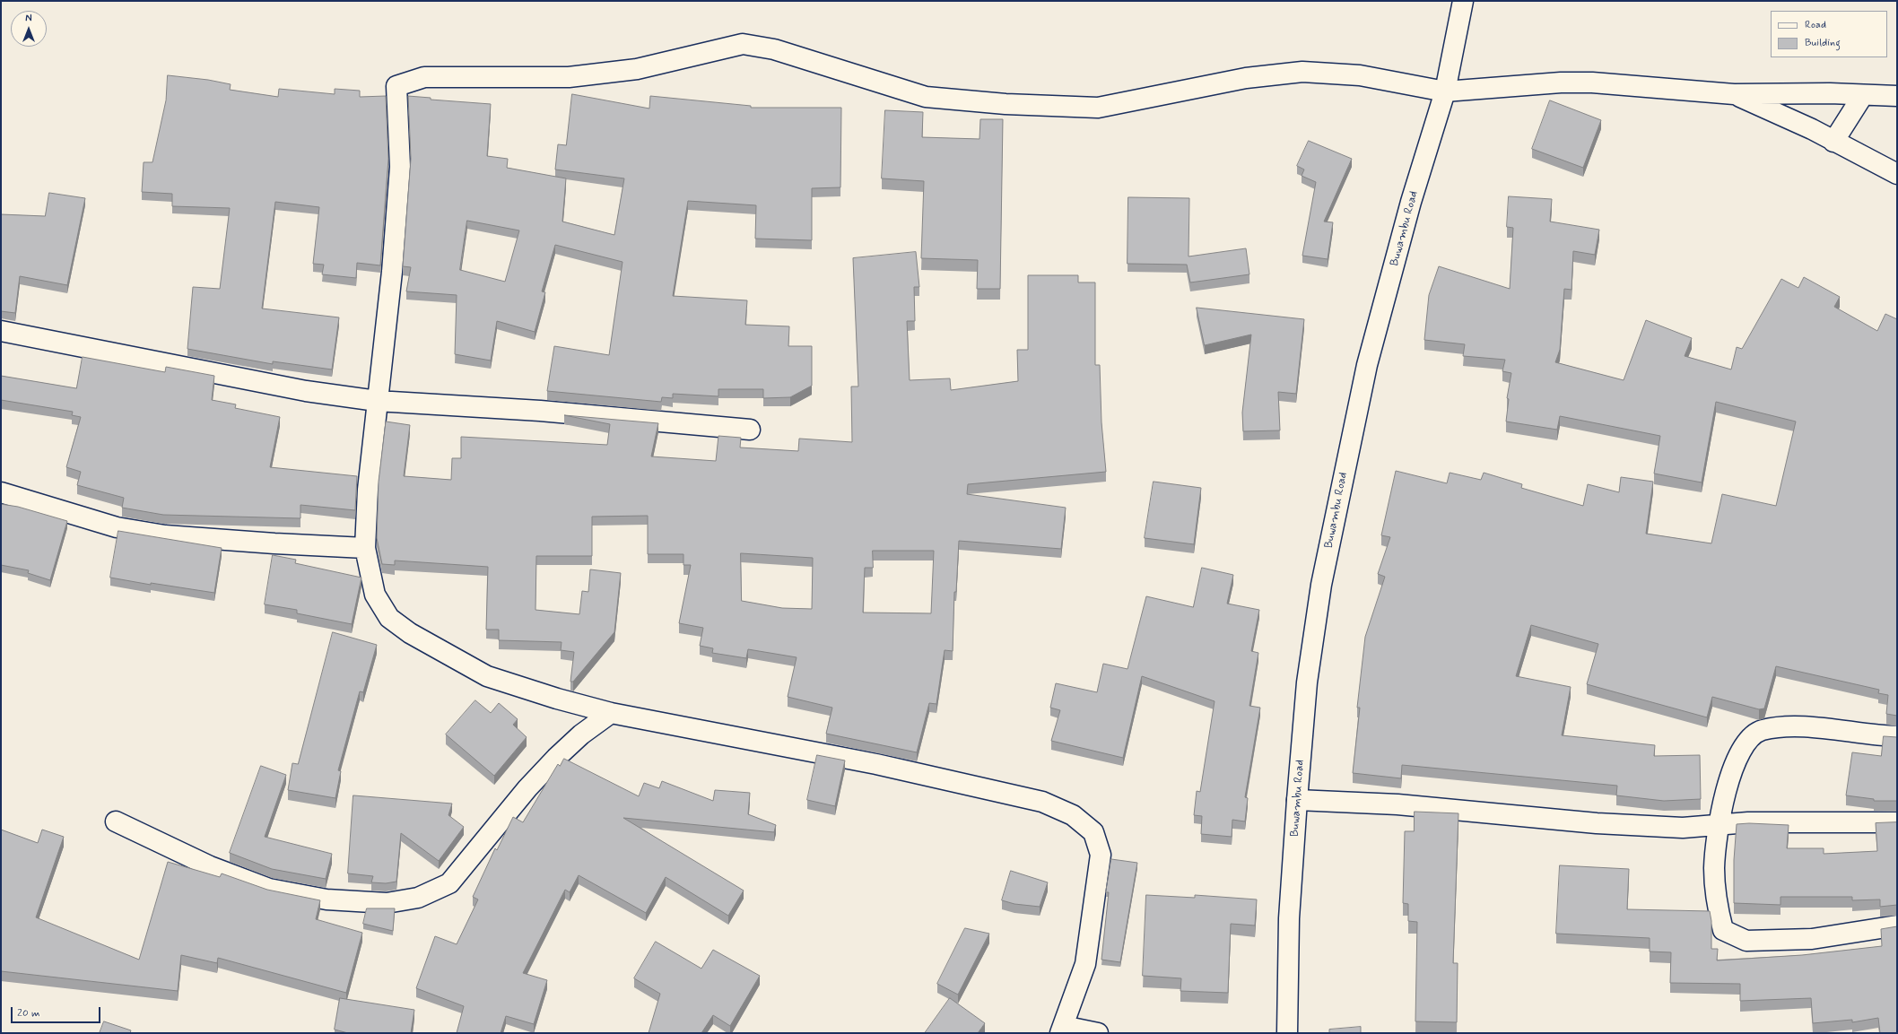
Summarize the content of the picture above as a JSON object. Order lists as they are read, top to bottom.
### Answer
{
  "streets": {
    "street": ["Buwambu Road"]
  },
  "legend": ["Road", "Building"],
  "scale_bar": "20 m",
  "north": "top"
}
